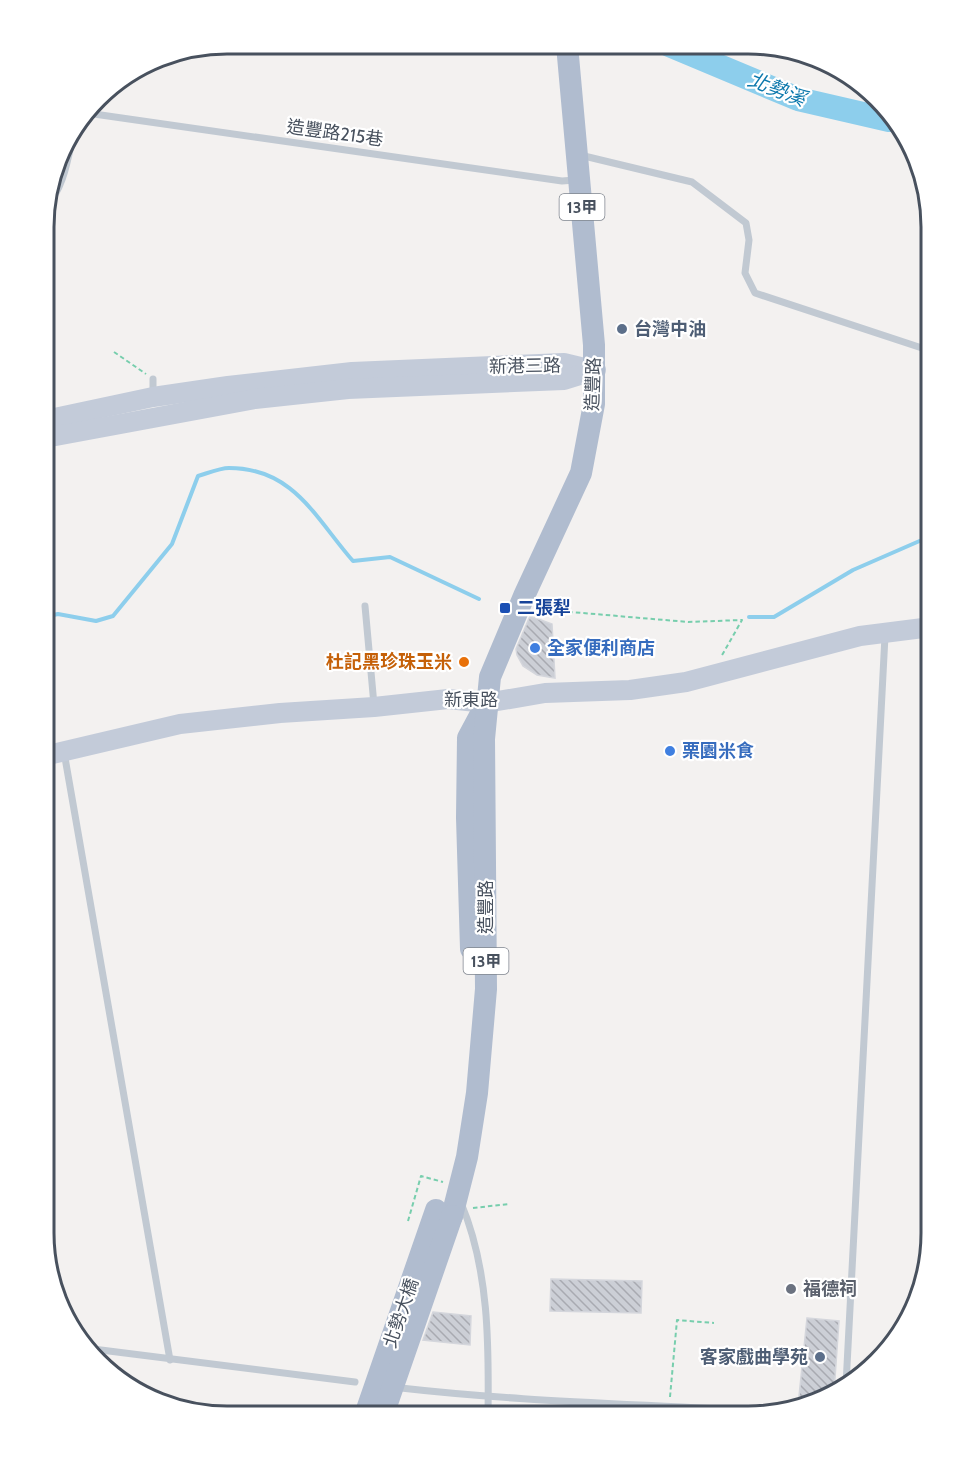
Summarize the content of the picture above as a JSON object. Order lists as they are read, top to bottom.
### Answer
{
  "streets": {
    "main road": ["13甲", "造豐路", "北勢大橋"],
    "street": ["新港三路", "新東路"],
    "lane": ["造豐路215巷"]
  },
  "crossings": [
    ["造豐路215巷", "造豐路"],
    ["新港三路", "造豐路"],
    ["造豐路", "新東路"],
    ["造豐路", "北勢大橋"]
  ],
  "water": ["北勢溪"],
  "places": {
    "other": [
      "台灣中油",
      "全家便利商店",
      "杜記黑珍珠玉米",
      "栗園米食",
      "福德祠",
      "客家戲曲學苑"
    ],
    "transit": ["二張犁"]
  }
}
